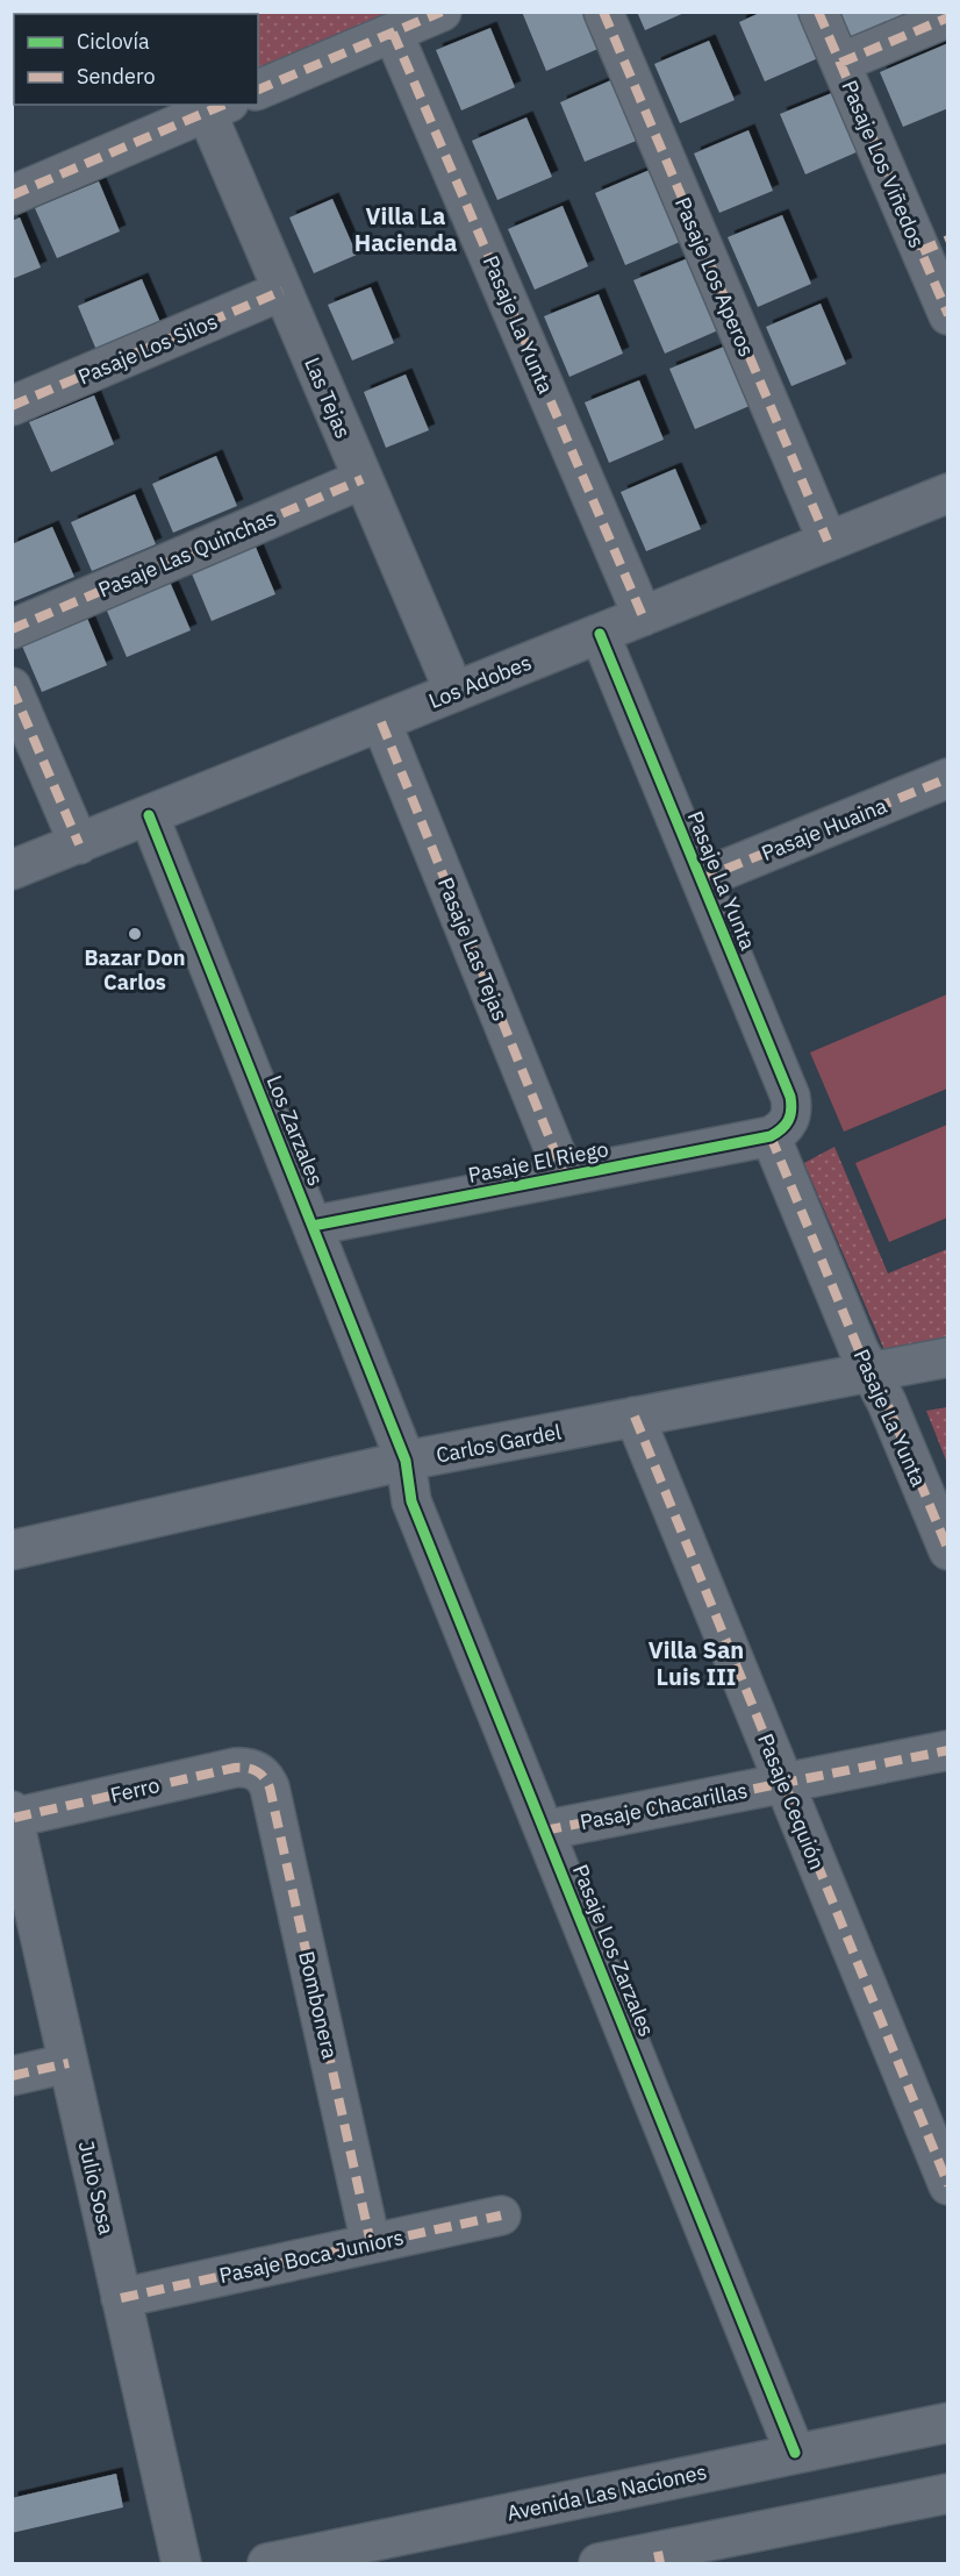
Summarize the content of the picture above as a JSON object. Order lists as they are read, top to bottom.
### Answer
{
  "streets": {
    "street": [
      "Pasaje Los Viñedos",
      "Pasaje Los Aperos",
      "Pasaje La Yunta",
      "Pasaje Los Silos",
      "Las Tejas",
      "Pasaje Las Quinchas",
      "Los Adobes",
      "Pasaje Huaina",
      "Pasaje Las Tejas",
      "Los Zarzales",
      "Pasaje El Riego",
      "Carlos Gardel",
      "Ferro",
      "Pasaje Cequión",
      "Pasaje Chacarillas",
      "Pasaje Los Zarzales",
      "Bombonera",
      "Julio Sosa",
      "Pasaje Boca Juniors",
      "Avenida Las Naciones"
    ]
  },
  "crossings": [
    ["Pasaje Los Aperos", "Los Adobes"],
    ["Pasaje La Yunta", "Los Adobes"],
    ["Pasaje La Yunta", "Pasaje Huaina"],
    ["Pasaje La Yunta", "Pasaje El Riego"],
    ["Pasaje La Yunta", "Carlos Gardel"],
    ["Pasaje Los Silos", "Las Tejas"],
    ["Las Tejas", "Pasaje Las Quinchas"],
    ["Las Tejas", "Los Adobes"],
    ["Los Adobes", "Pasaje Las Tejas"],
    ["Los Adobes", "Los Zarzales"],
    ["Pasaje Las Tejas", "Pasaje El Riego"],
    ["Los Zarzales", "Pasaje El Riego"],
    ["Los Zarzales", "Carlos Gardel"],
    ["Los Zarzales", "Pasaje Los Zarzales"],
    ["Carlos Gardel", "Pasaje Cequión"],
    ["Carlos Gardel", "Pasaje Los Zarzales"],
    ["Ferro", "Bombonera"],
    ["Ferro", "Julio Sosa"],
    ["Pasaje Cequión", "Pasaje Chacarillas"],
    ["Pasaje Chacarillas", "Pasaje Los Zarzales"],
    ["Pasaje Los Zarzales", "Avenida Las Naciones"],
    ["Bombonera", "Pasaje Boca Juniors"],
    ["Julio Sosa", "Pasaje Boca Juniors"]
  ],
  "districts": ["Villa La Hacienda", "Villa San Luis III"],
  "places": ["Bazar Don Carlos"],
  "legend": ["Ciclovía", "Sendero"]
}
